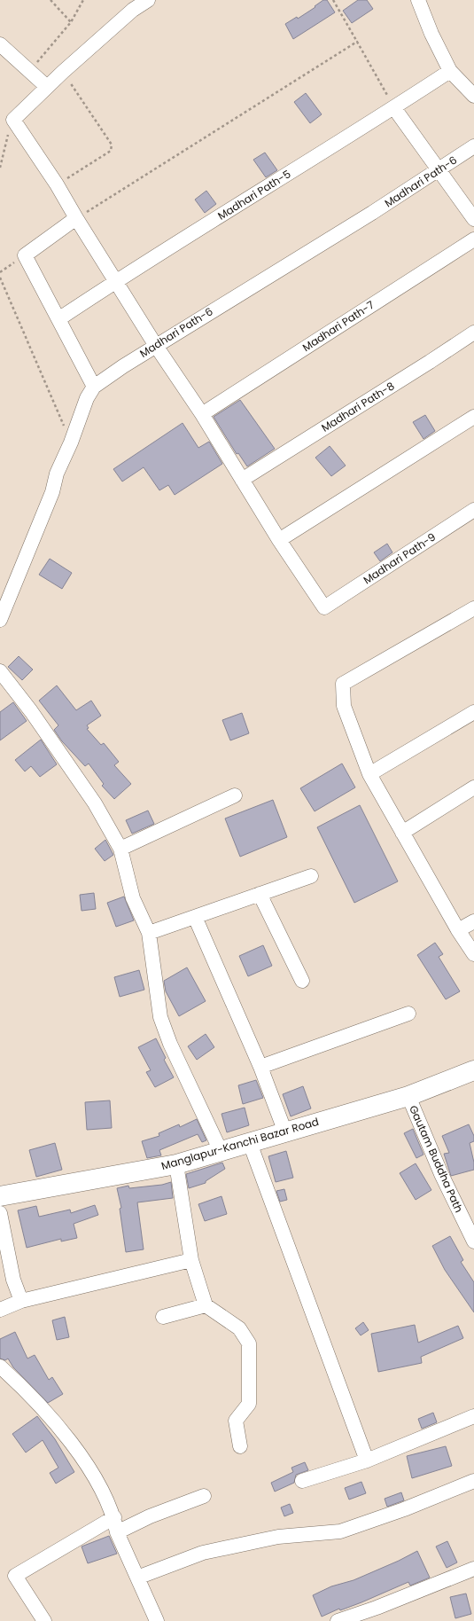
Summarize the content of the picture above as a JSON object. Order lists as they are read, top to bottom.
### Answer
{
  "streets": {
    "street": [
      "Madhari Path-6",
      "Madhari Path-5",
      "Madhari Path-7",
      "Madhari Path-8",
      "Madhari Path-9",
      "Manglapur-Kanchi Bazar Road",
      "Gautam Buddha Path"
    ]
  },
  "crossings": [
    ["Manglapur-Kanchi Bazar Road", "Gautam Buddha Path"]
  ]
}
